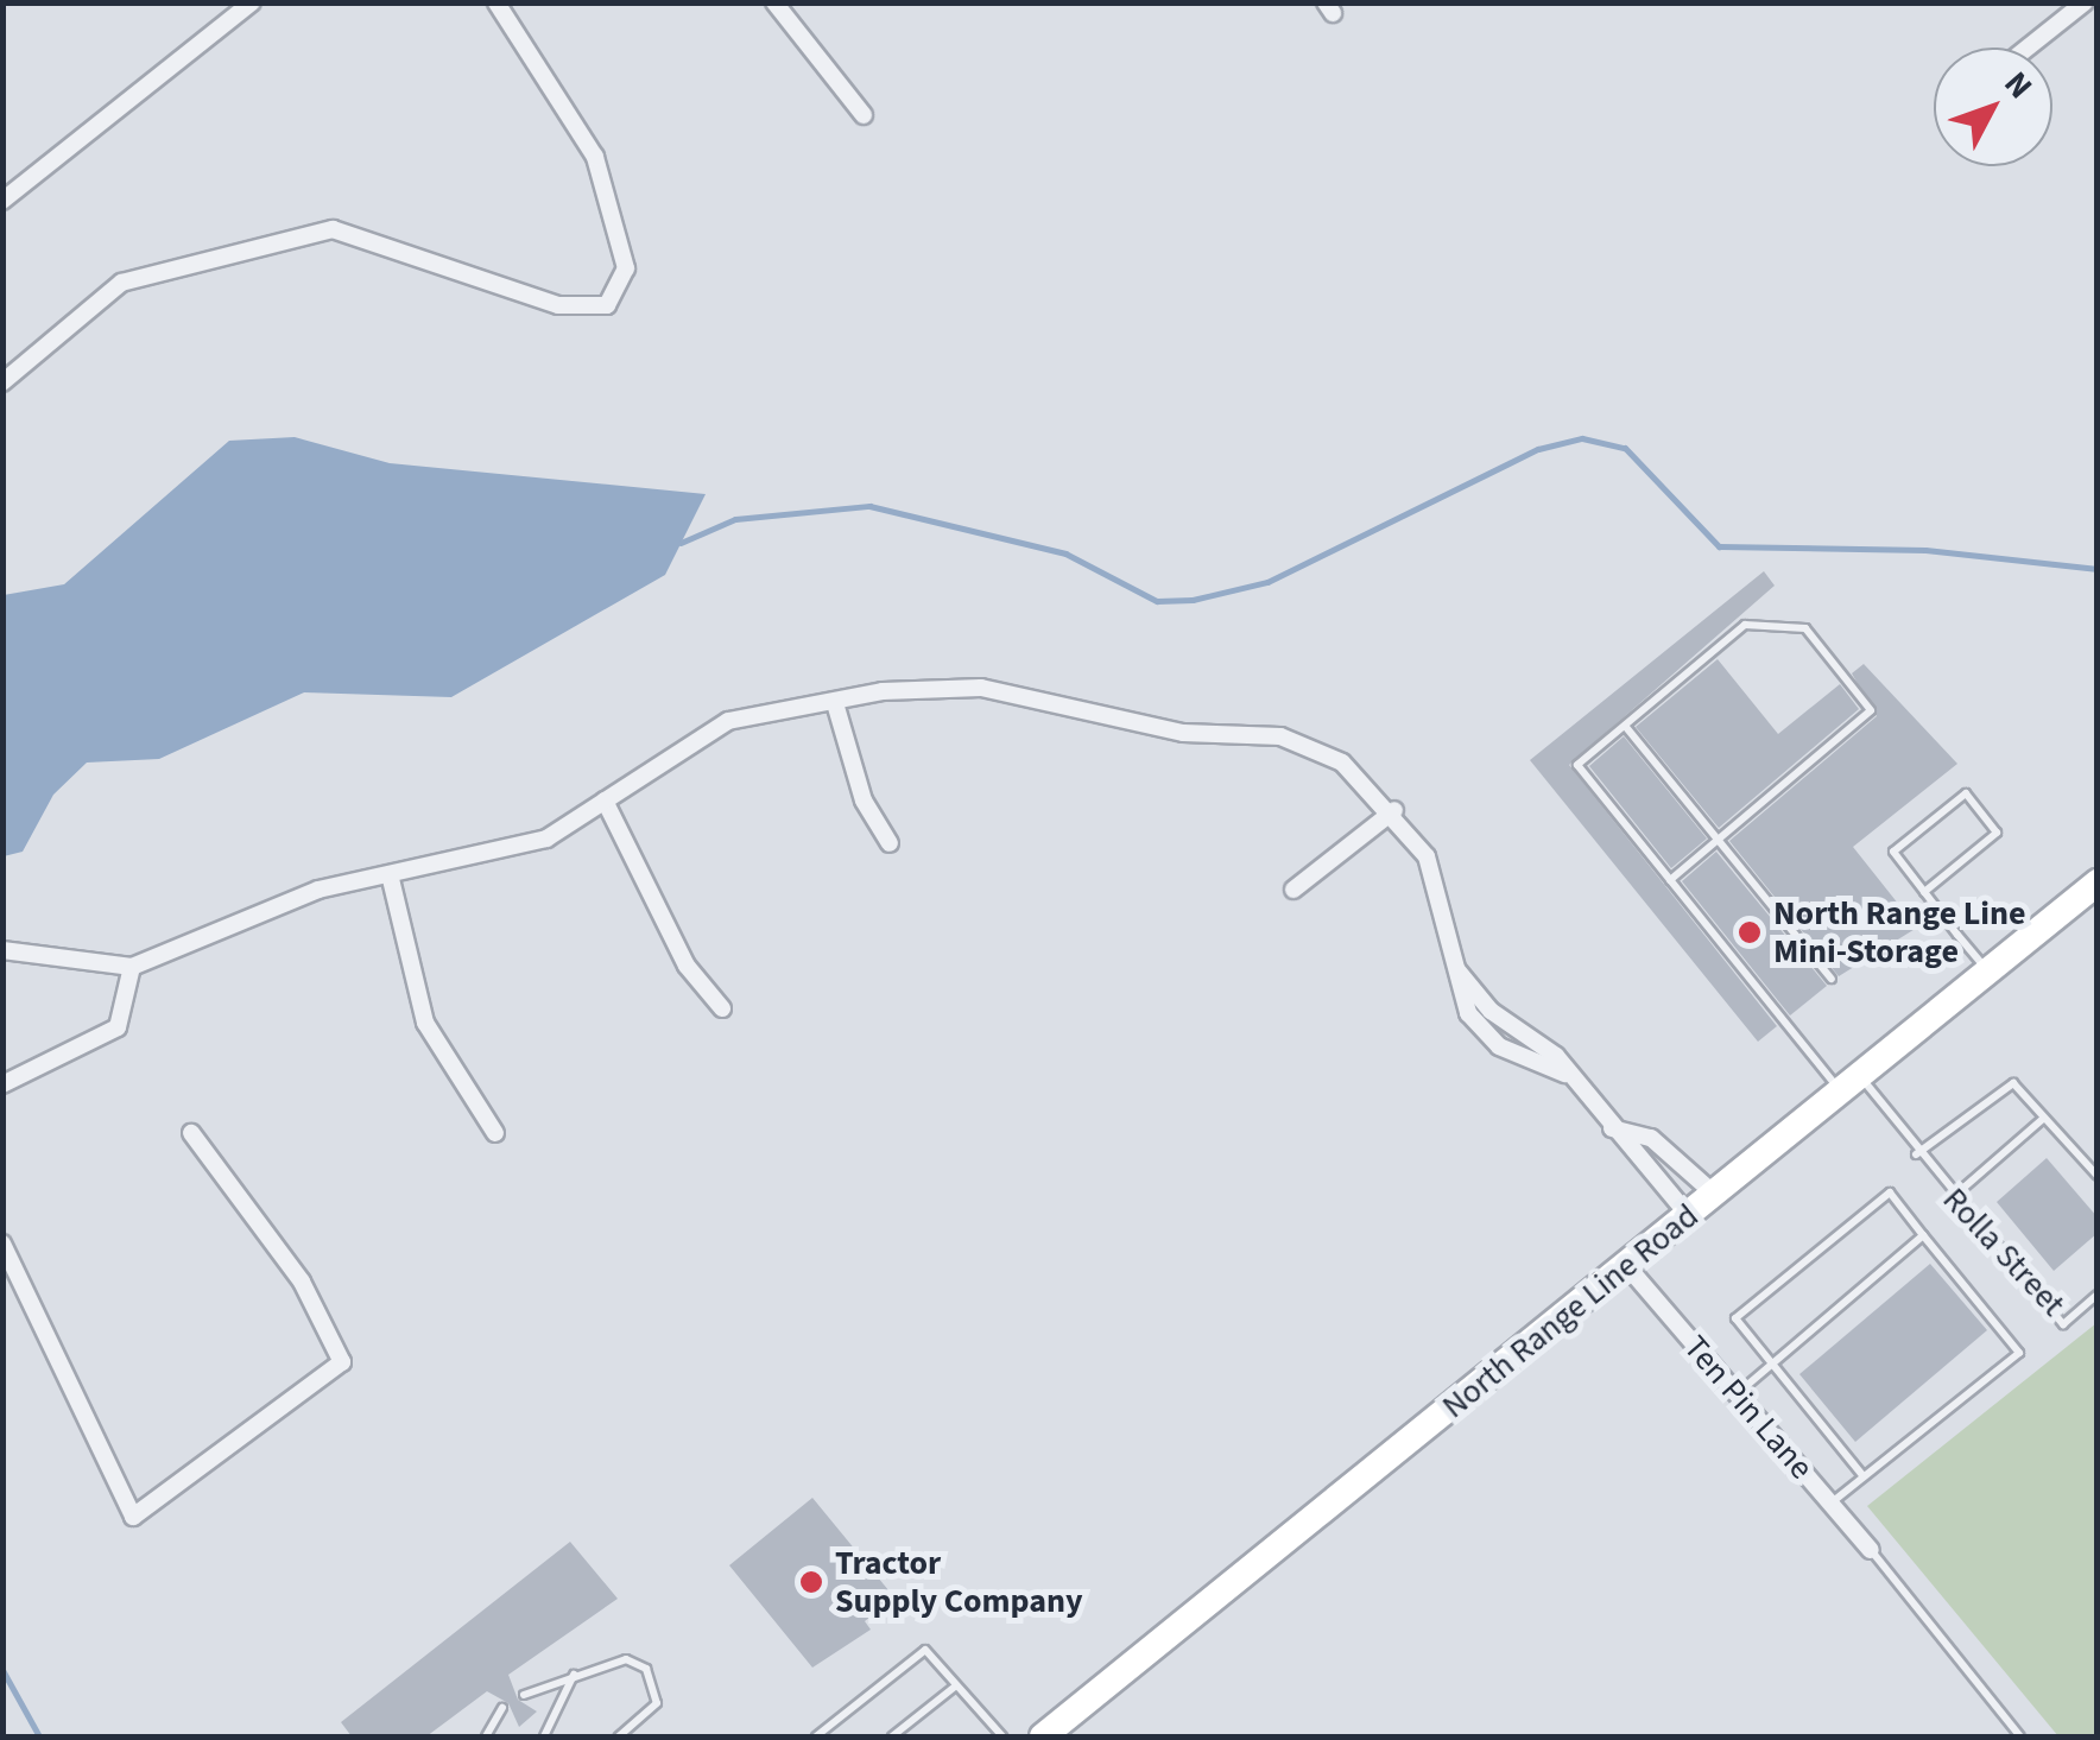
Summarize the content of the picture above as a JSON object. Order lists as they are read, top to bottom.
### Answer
{
  "streets": {
    "main road": ["North Range Line Road"],
    "street": ["Ten Pin Lane"],
    "lane": ["Rolla Street"]
  },
  "crossings": [
    ["Rolla Street", "North Range Line Road"],
    ["North Range Line Road", "Ten Pin Lane"]
  ],
  "places": ["North Range Line Mini-Storage", "Tractor Supply Company"],
  "north": "top right"
}
